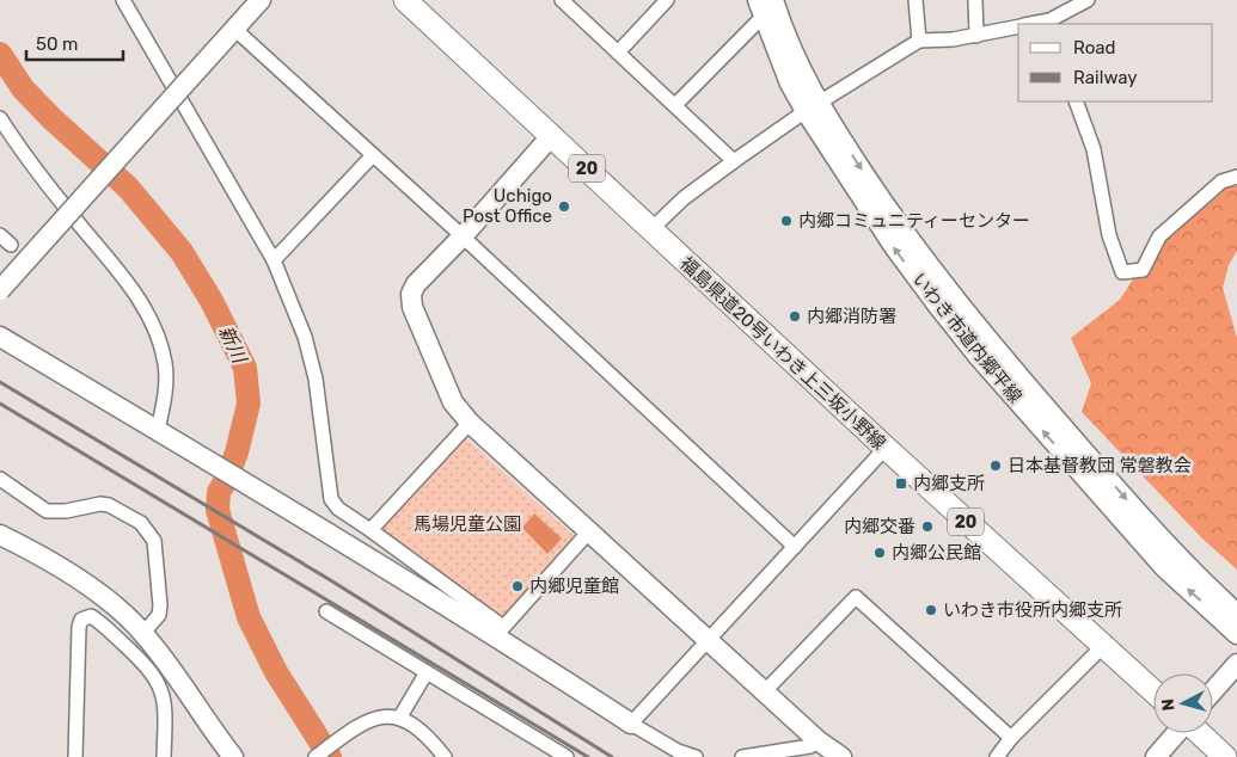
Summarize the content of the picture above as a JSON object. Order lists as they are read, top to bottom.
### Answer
{
  "streets": {
    "main road": ["20", "福島県道20号いわき上三坂小野線"],
    "street": ["いわき市道内郷平線"]
  },
  "water": ["新川"],
  "parks": ["馬場児童公園"],
  "places": {
    "other": [
      "Uchigo Post Office",
      "内郷コミュニティーセンター",
      "内郷消防署",
      "日本基督教団 常磐教会",
      "内郷交番",
      "内郷公民館",
      "内郷児童館",
      "いわき市役所内郷支所"
    ],
    "transit": ["内郷支所"]
  },
  "legend": ["Road", "Railway"],
  "scale_bar": "50 m",
  "north": "left"
}
